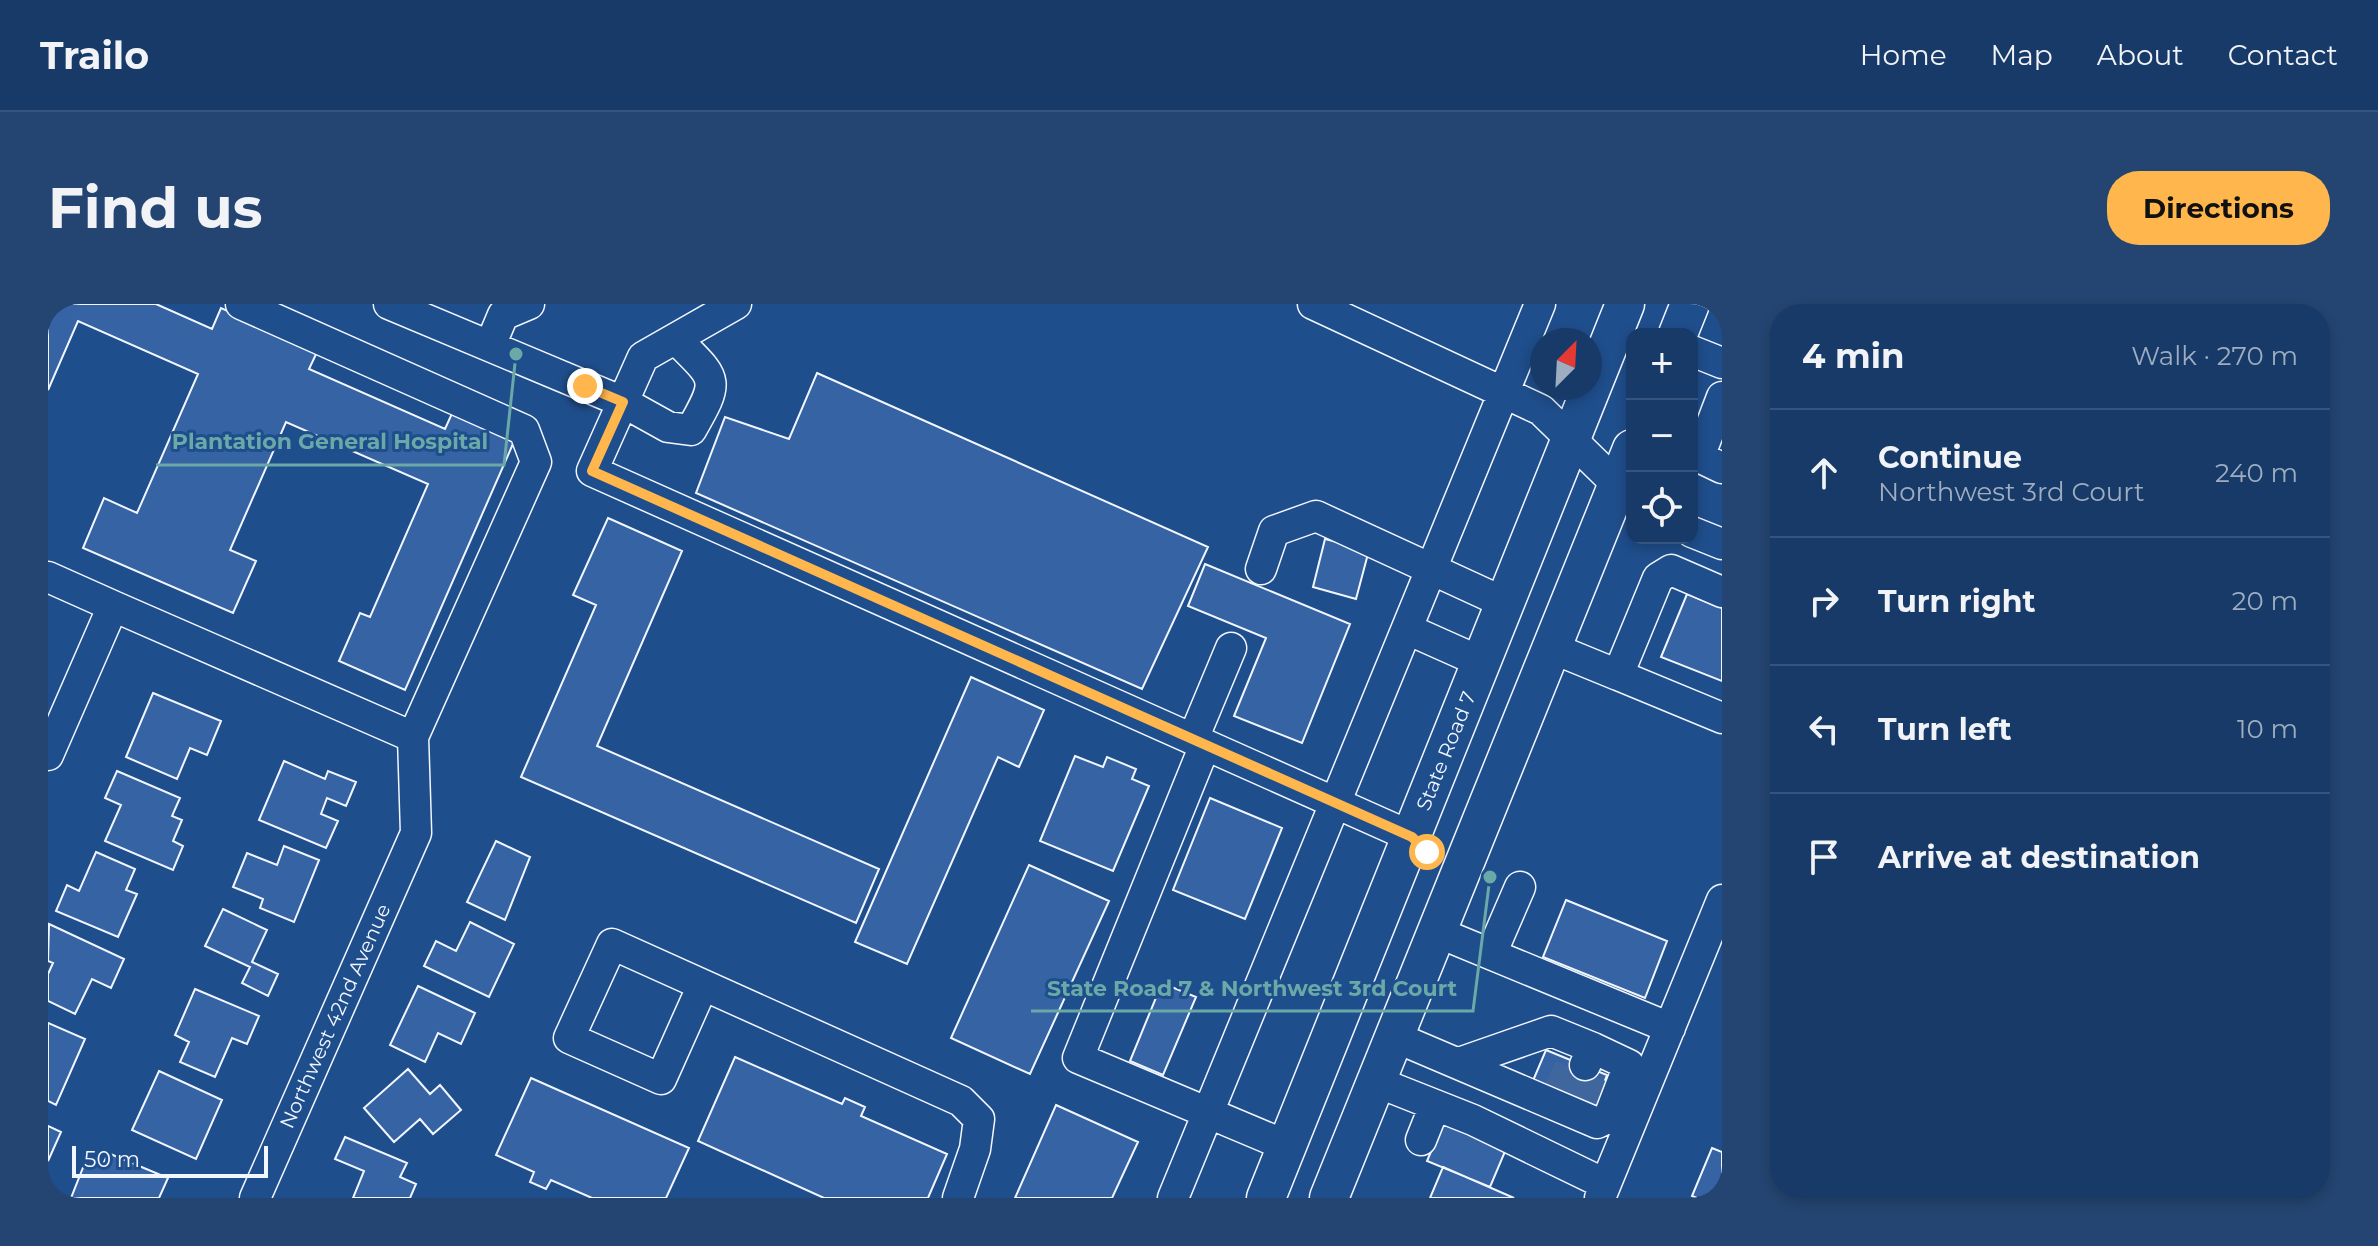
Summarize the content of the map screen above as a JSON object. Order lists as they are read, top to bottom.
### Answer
{
  "streets": {
    "main road": ["State Road 7"],
    "street": ["Northwest 42nd Avenue"]
  },
  "places": ["Plantation General Hospital", "State Road 7 & Northwest 3rd Court"],
  "scale_bar": "50 m",
  "north": "top right",
  "page": {
    "header": "Trailo",
    "nav": [
      "Home",
      "Map",
      "About",
      "Contact"
    ],
    "buttons": "Directions",
    "title": "Find us",
    "heading": ["4 min", "Walk · 270 m"],
    "map_buttons": ["+", "−"],
    "list": [
      ["Continue", "Northwest 3rd Court", "240 m"],
      ["Turn right", "20 m"],
      ["Turn left", "10 m"],
      "Arrive at destination"
    ],
    "scale": "50 m"
  }
}
